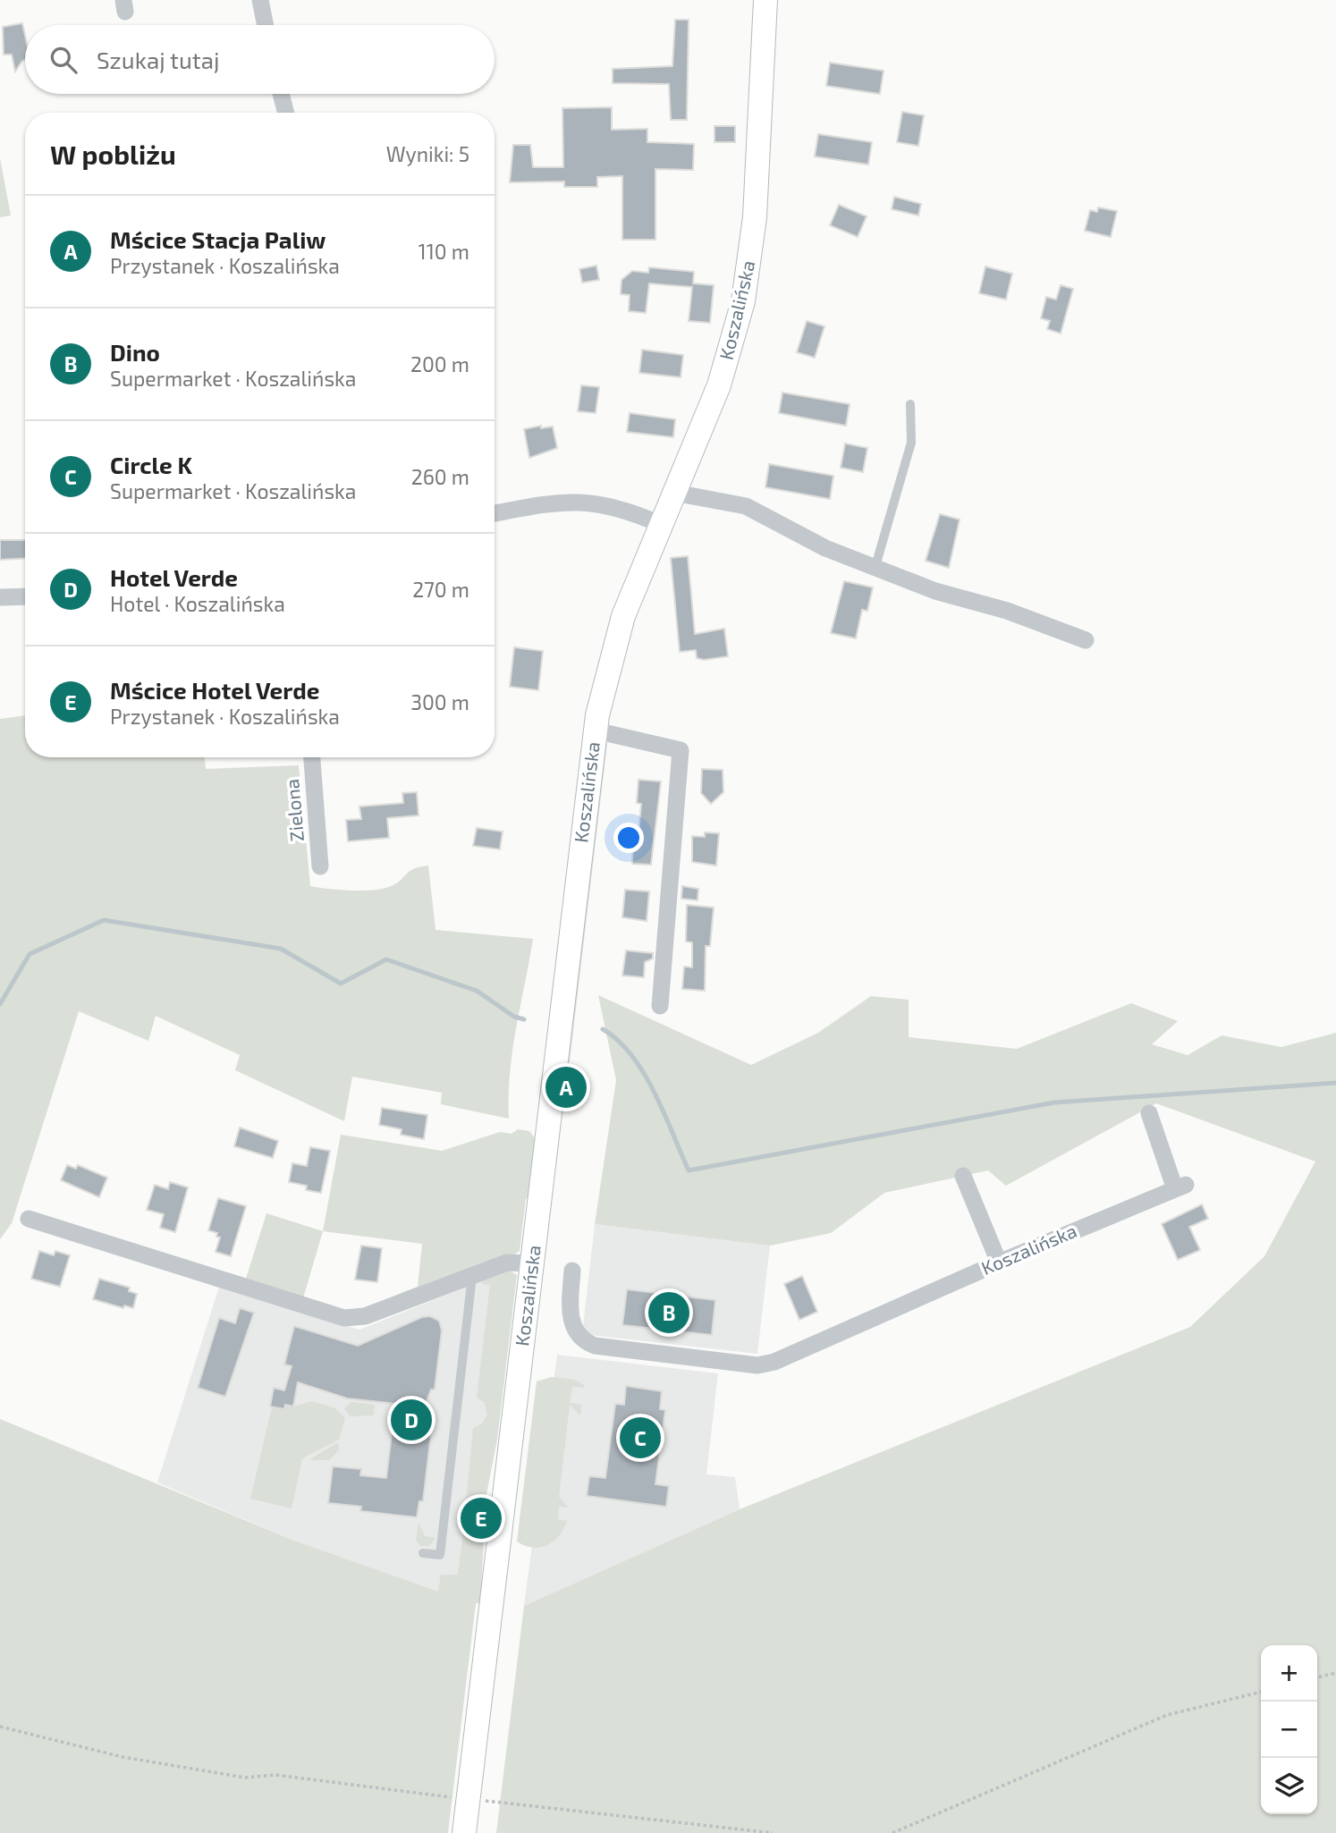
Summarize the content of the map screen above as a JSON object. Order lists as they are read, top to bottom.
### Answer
{
  "streets": {
    "main road": ["Koszalińska"],
    "street": ["Zielona"]
  },
  "page": {
    "search": "Szukaj tutaj",
    "heading": ["W pobliżu", "Wyniki: 5"],
    "list": [
      {
        "mark": "A",
        "name": "Mścice Stacja Paliw",
        "note": "Przystanek · Koszalińska",
        "value": "110 m"
      },
      {
        "mark": "B",
        "name": "Dino",
        "note": "Supermarket · Koszalińska",
        "value": "200 m"
      },
      {
        "mark": "C",
        "name": "Circle K",
        "note": "Supermarket · Koszalińska",
        "value": "260 m"
      },
      {
        "mark": "D",
        "name": "Hotel Verde",
        "note": "Hotel · Koszalińska",
        "value": "270 m"
      },
      {
        "mark": "E",
        "name": "Mścice Hotel Verde",
        "note": "Przystanek · Koszalińska",
        "value": "300 m"
      }
    ],
    "pins": [
      "A",
      "B",
      "D",
      "C",
      "E"
    ],
    "map_buttons": ["+", "−"]
  }
}
